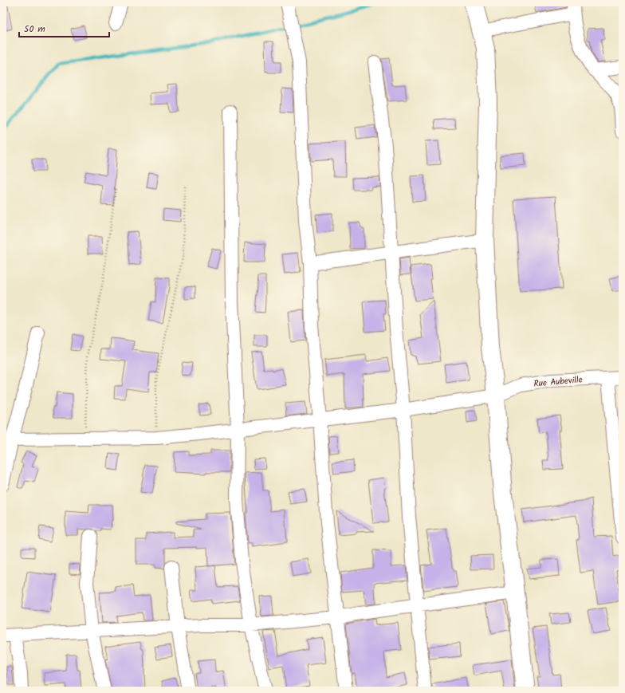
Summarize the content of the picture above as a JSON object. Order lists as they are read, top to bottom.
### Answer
{
  "streets": {
    "street": ["Rue Aubeville"]
  },
  "scale_bar": "50 m"
}
